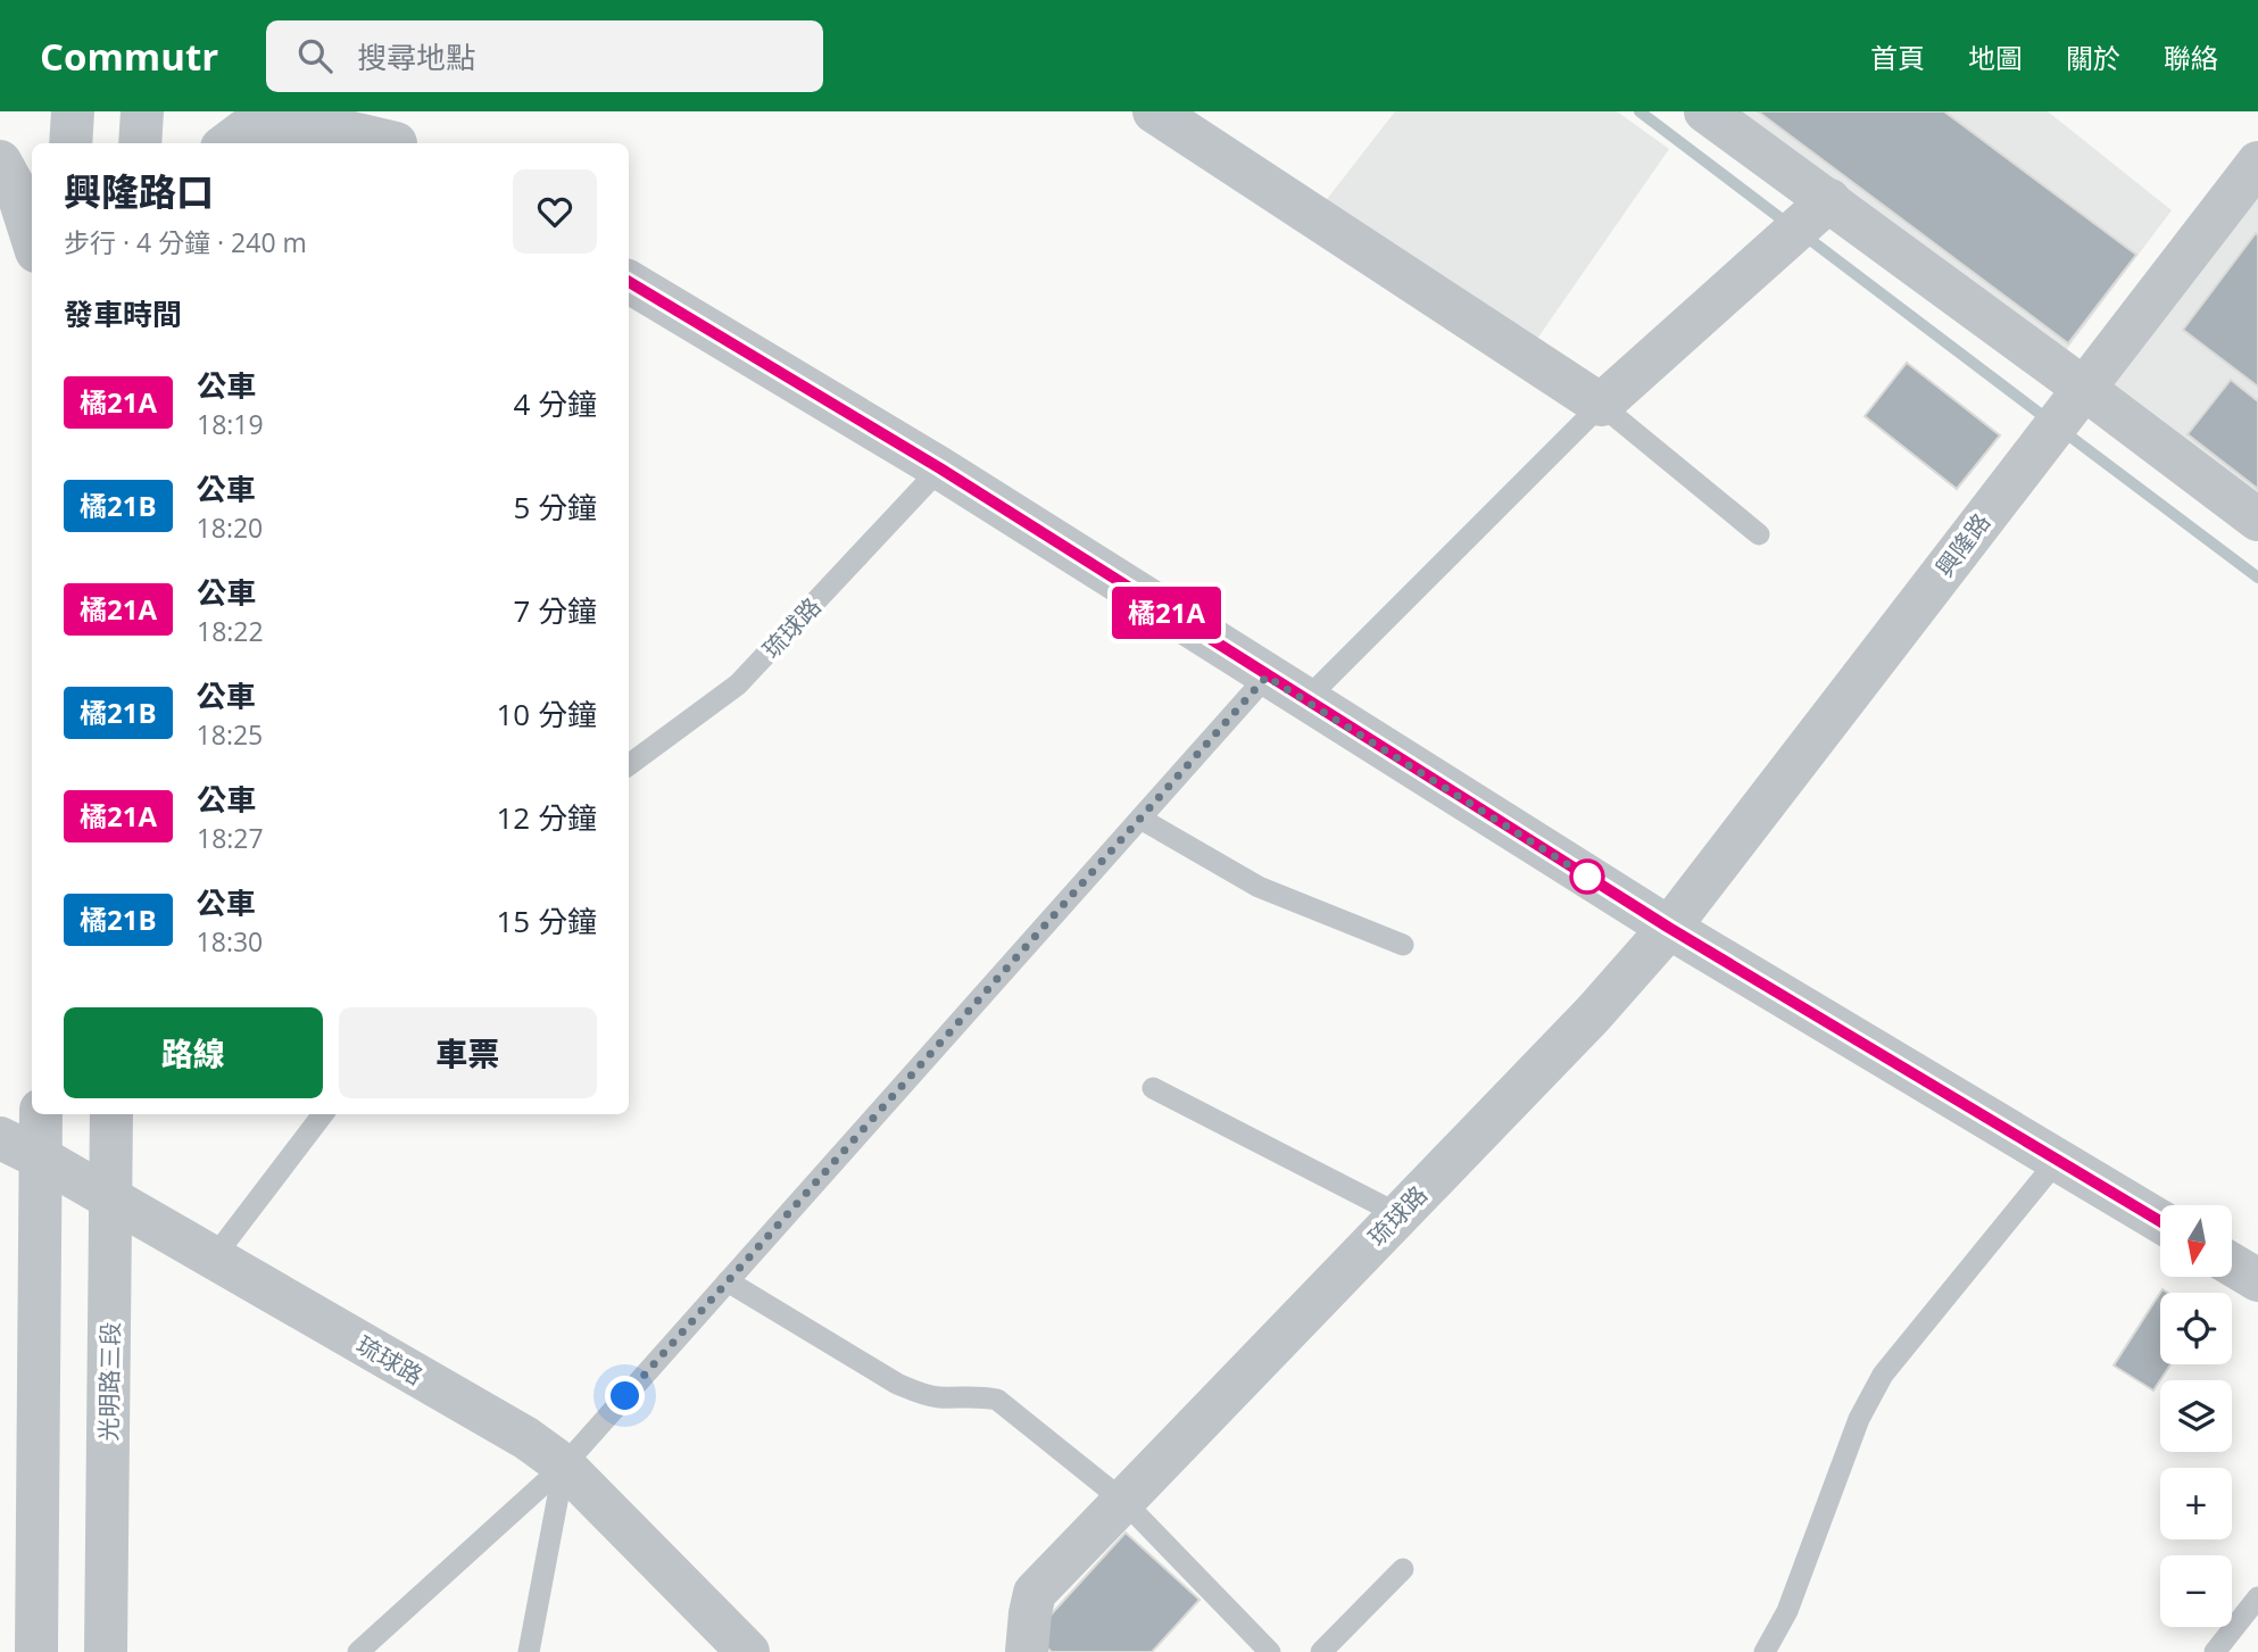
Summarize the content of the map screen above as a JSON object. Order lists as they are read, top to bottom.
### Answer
{
  "streets": {
    "street": ["興隆路", "琉球路", "光明路三段"]
  },
  "crossings": [
    ["興隆路", "琉球路"],
    ["琉球路", "光明路三段"]
  ],
  "lines": ["bus line 橘21A"],
  "north": "bottom",
  "page": {
    "header": "Commutr",
    "search": "搜尋地點",
    "nav": [
      "首頁",
      "地圖",
      "關於",
      "聯絡"
    ],
    "on_map": "橘21A",
    "heading": [
      ["興隆路口", "步行 · 4 分鐘 · 240 m"],
      "發車時間"
    ],
    "list": [
      {
        "mark": "橘21A",
        "name": "公車",
        "note": "18:19",
        "value": "4 分鐘"
      },
      {
        "mark": "橘21B",
        "name": "公車",
        "note": "18:20",
        "value": "5 分鐘"
      },
      {
        "mark": "橘21A",
        "name": "公車",
        "note": "18:22",
        "value": "7 分鐘"
      },
      {
        "mark": "橘21B",
        "name": "公車",
        "note": "18:25",
        "value": "10 分鐘"
      },
      {
        "mark": "橘21A",
        "name": "公車",
        "note": "18:27",
        "value": "12 分鐘"
      },
      {
        "mark": "橘21B",
        "name": "公車",
        "note": "18:30",
        "value": "15 分鐘"
      }
    ],
    "buttons": ["路線", "車票"],
    "map_buttons": ["+", "−"]
  }
}
